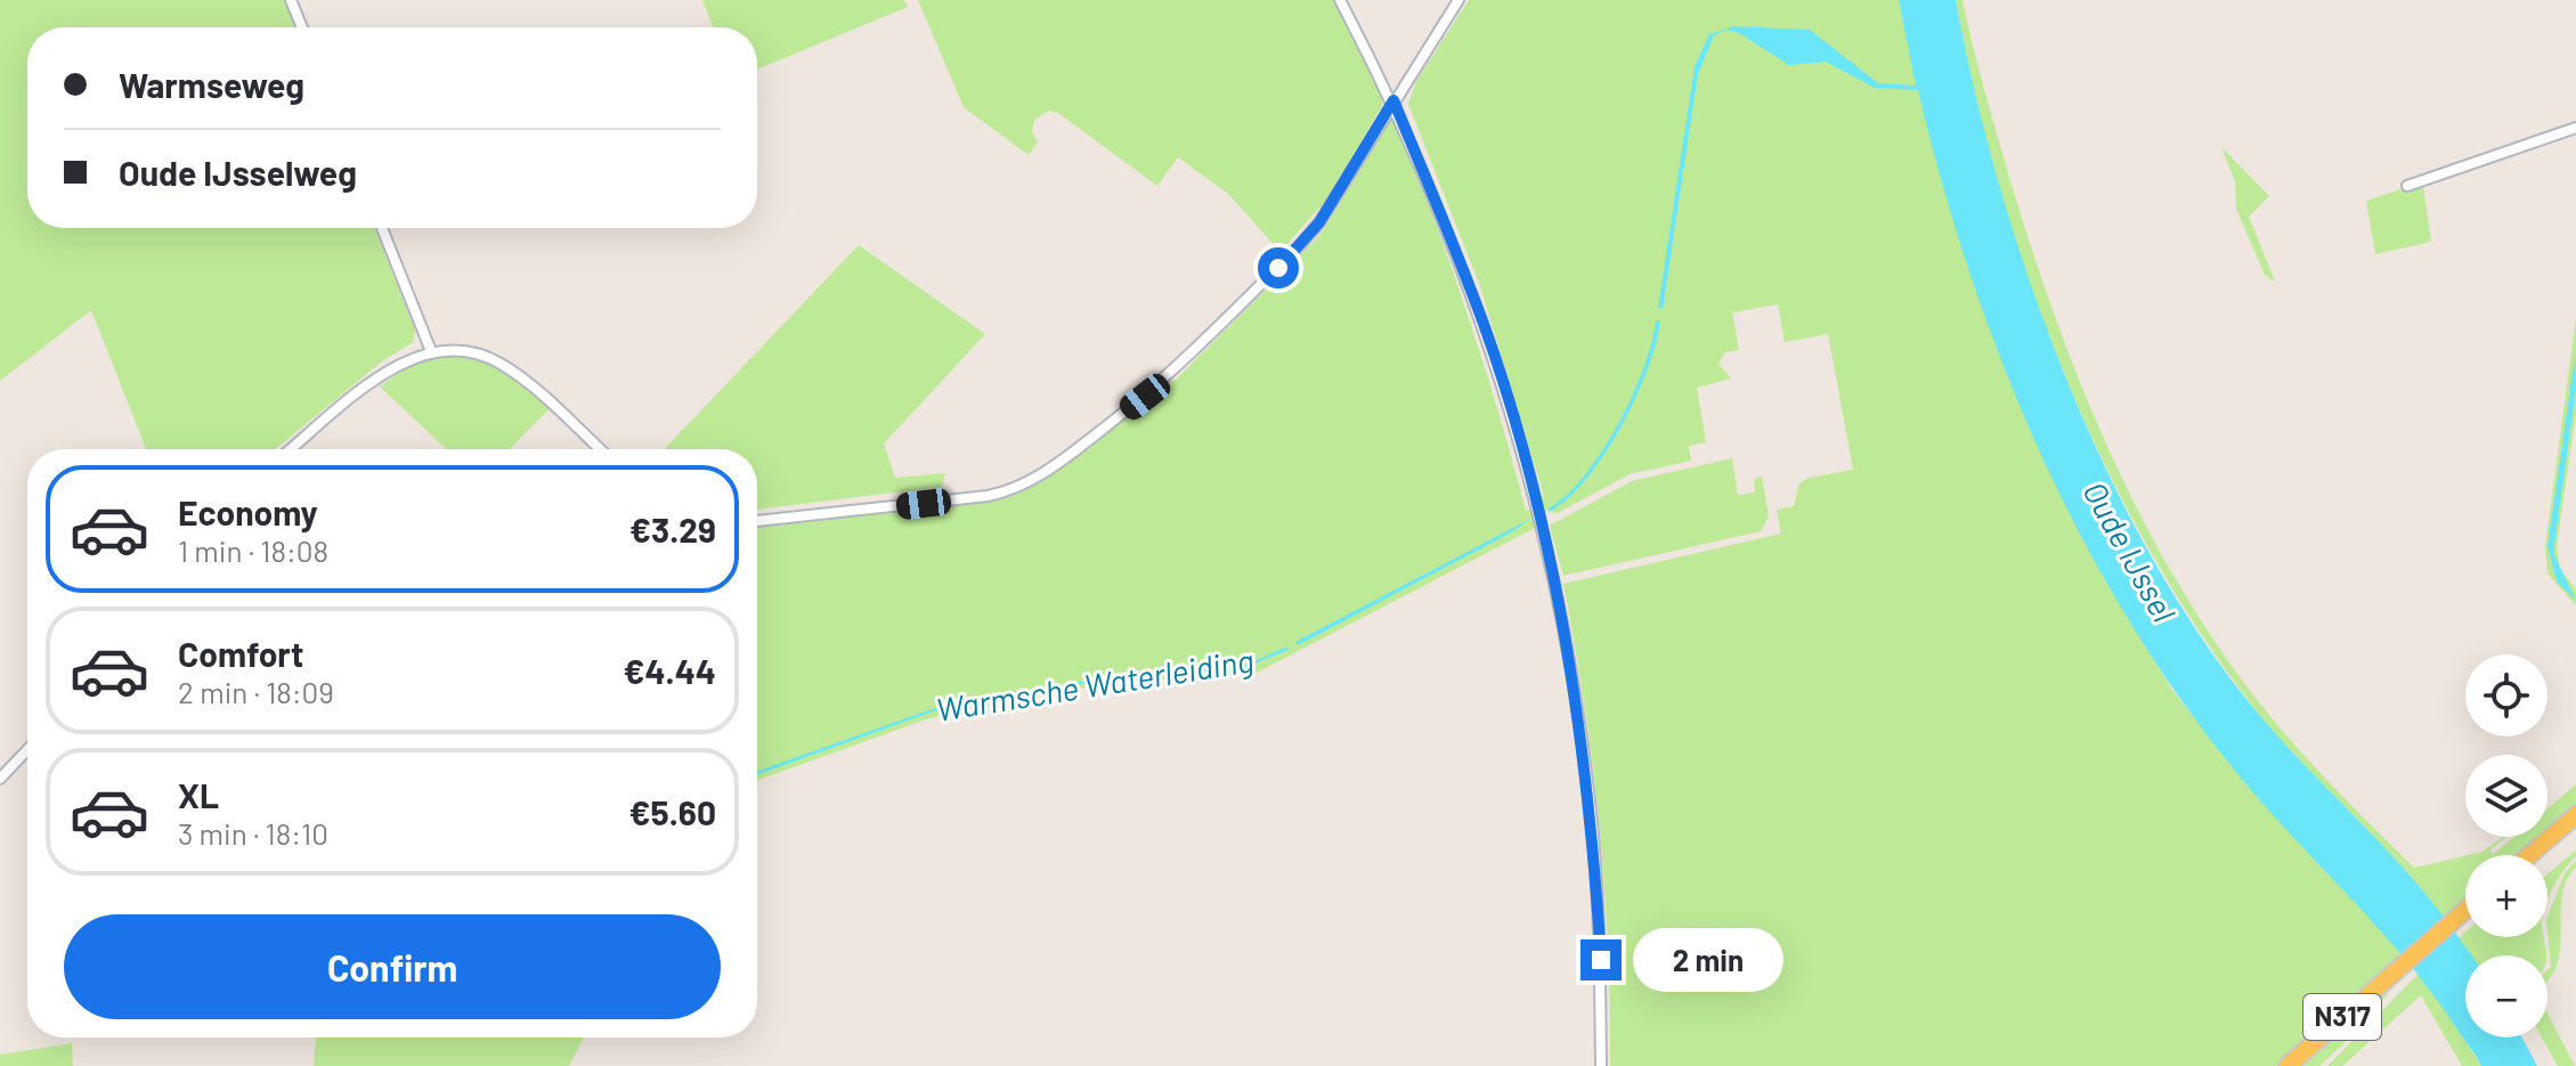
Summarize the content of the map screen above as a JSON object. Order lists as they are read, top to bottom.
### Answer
{
  "streets": {
    "main road": ["N317"]
  },
  "water": ["Oude IJssel", "Warmsche Waterleiding"],
  "page": {
    "banner": ["Warmseweg", "Oude IJsselweg"],
    "list": [
      {
        "name": "Economy",
        "note": "1 min · 18:08",
        "value": "€3.29"
      },
      {
        "name": "Comfort",
        "note": "2 min · 18:09",
        "value": "€4.44"
      },
      {
        "name": "XL",
        "note": "3 min · 18:10",
        "value": "€5.60"
      }
    ],
    "map_buttons": ["+", "−"],
    "buttons": "Confirm",
    "bubble": "2 min"
  }
}
